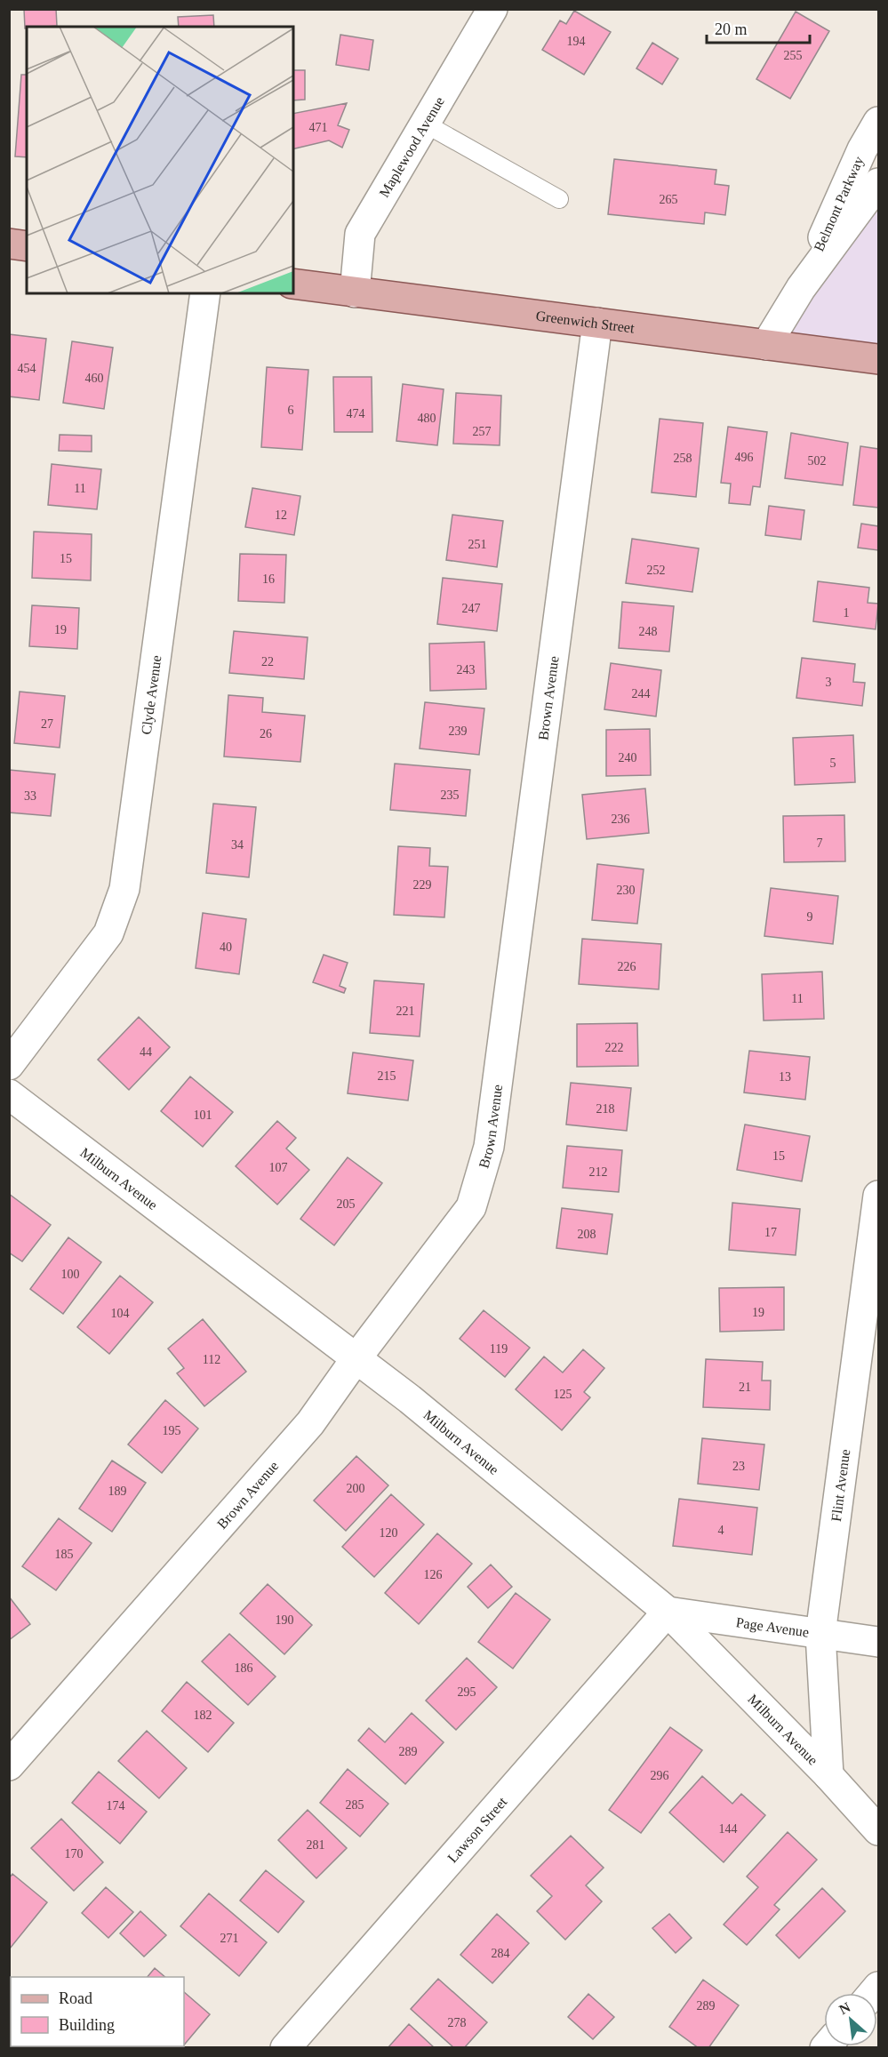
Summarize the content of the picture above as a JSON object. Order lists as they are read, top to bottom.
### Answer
{
  "streets": {
    "main road": ["Greenwich Street"],
    "street": [
      "Maplewood Avenue",
      "Belmont Parkway",
      "Clyde Avenue",
      "Brown Avenue",
      "Milburn Avenue",
      "Flint Avenue",
      "Page Avenue",
      "Lawson Street"
    ]
  },
  "crossings": [
    ["Maplewood Avenue", "Greenwich Street"],
    ["Belmont Parkway", "Greenwich Street"],
    ["Greenwich Street", "Brown Avenue"],
    ["Brown Avenue", "Milburn Avenue"],
    ["Milburn Avenue", "Flint Avenue"],
    ["Milburn Avenue", "Page Avenue"],
    ["Milburn Avenue", "Lawson Street"],
    ["Flint Avenue", "Page Avenue"],
    ["Page Avenue", "Lawson Street"]
  ],
  "house_numbers": [
    "194",
    "255",
    "471",
    "265",
    "454",
    "460",
    "6",
    "474",
    "480",
    "257",
    "496",
    "258",
    "502",
    "11",
    "12",
    "251",
    "15",
    "252",
    "16",
    "247",
    "1",
    "19",
    "248",
    "22",
    "243",
    "3",
    "244",
    "27",
    "239",
    "26",
    "240",
    "5",
    "235",
    "33",
    "236",
    "7",
    "34",
    "229",
    "230",
    "9",
    "40",
    "226",
    "11",
    "221",
    "222",
    "44",
    "215",
    "13",
    "218",
    "101",
    "15",
    "107",
    "212",
    "205",
    "17",
    "208",
    "100",
    "19",
    "104",
    "119",
    "112",
    "21",
    "125",
    "195",
    "23",
    "200",
    "189",
    "4",
    "120",
    "185",
    "126",
    "190",
    "186",
    "295",
    "182",
    "289",
    "296",
    "285",
    "174",
    "144",
    "281",
    "170",
    "271",
    "284",
    "289",
    "278"
  ],
  "legend": ["Road", "Building"],
  "scale_bar": "20 m",
  "north": "top left"
}
